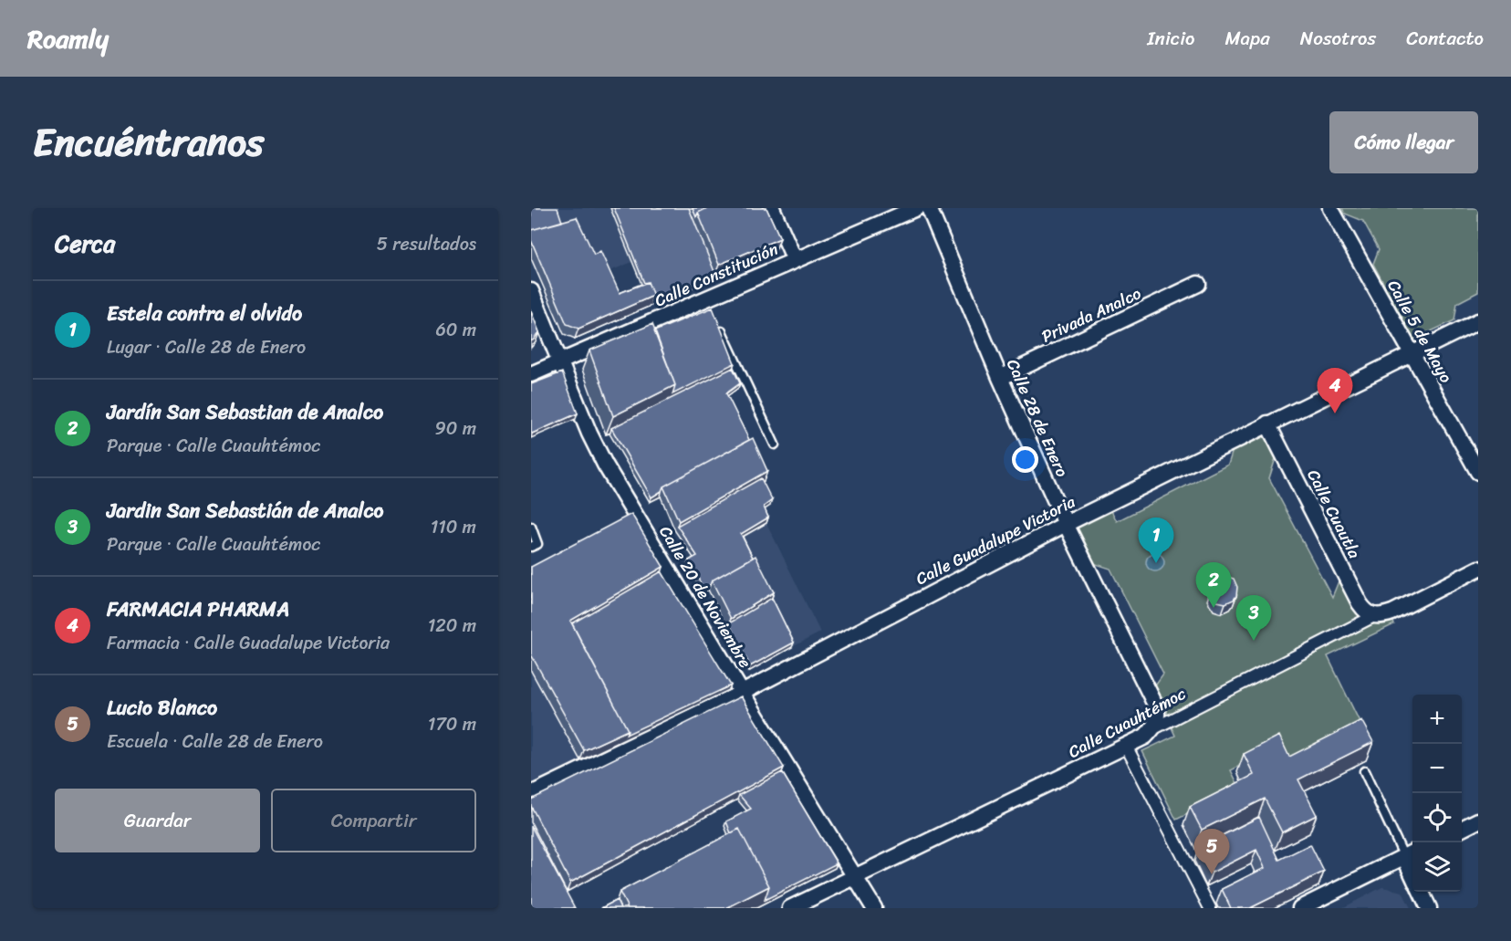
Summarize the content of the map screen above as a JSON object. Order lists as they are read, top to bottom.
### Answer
{
  "streets": {
    "street": [
      "Calle Constitución",
      "Privada Analco",
      "Calle 5 de Mayo",
      "Calle 28 de Enero",
      "Calle Cuautla",
      "Calle Guadalupe Victoria",
      "Calle 20 de Noviembre",
      "Calle Cuauhtémoc"
    ]
  },
  "crossings": [
    ["Calle Constitución", "Calle 20 de Noviembre"],
    ["Privada Analco", "Calle 28 de Enero"],
    ["Calle 5 de Mayo", "Calle Guadalupe Victoria"],
    ["Calle 28 de Enero", "Calle Guadalupe Victoria"],
    ["Calle 28 de Enero", "Calle Cuauhtémoc"],
    ["Calle Cuautla", "Calle Guadalupe Victoria"],
    ["Calle Cuautla", "Calle Cuauhtémoc"],
    ["Calle Guadalupe Victoria", "Calle 20 de Noviembre"],
    ["Calle 20 de Noviembre", "Calle Cuauhtémoc"]
  ],
  "page": {
    "header": "Roamly",
    "nav": [
      "Inicio",
      "Mapa",
      "Nosotros",
      "Contacto"
    ],
    "title": "Encuéntranos",
    "buttons": [
      "Cómo llegar",
      ["Guardar", "Compartir"]
    ],
    "heading": ["Cerca", "5 resultados"],
    "list": [
      {
        "mark": "1",
        "name": "Estela contra el olvido",
        "note": "Lugar · Calle 28 de Enero",
        "value": "60 m"
      },
      {
        "mark": "2",
        "name": "Jardín San Sebastian de Analco",
        "note": "Parque · Calle Cuauhtémoc",
        "value": "90 m"
      },
      {
        "mark": "3",
        "name": "Jardin San Sebastián de Analco",
        "note": "Parque · Calle Cuauhtémoc",
        "value": "110 m"
      },
      {
        "mark": "4",
        "name": "FARMACIA PHARMA",
        "note": "Farmacia · Calle Guadalupe Victoria",
        "value": "120 m"
      },
      {
        "mark": "5",
        "name": "Lucio Blanco",
        "note": "Escuela · Calle 28 de Enero",
        "value": "170 m"
      }
    ],
    "pins": [
      "4",
      "1",
      "2",
      "3",
      "5"
    ],
    "map_buttons": ["+", "−"]
  }
}
